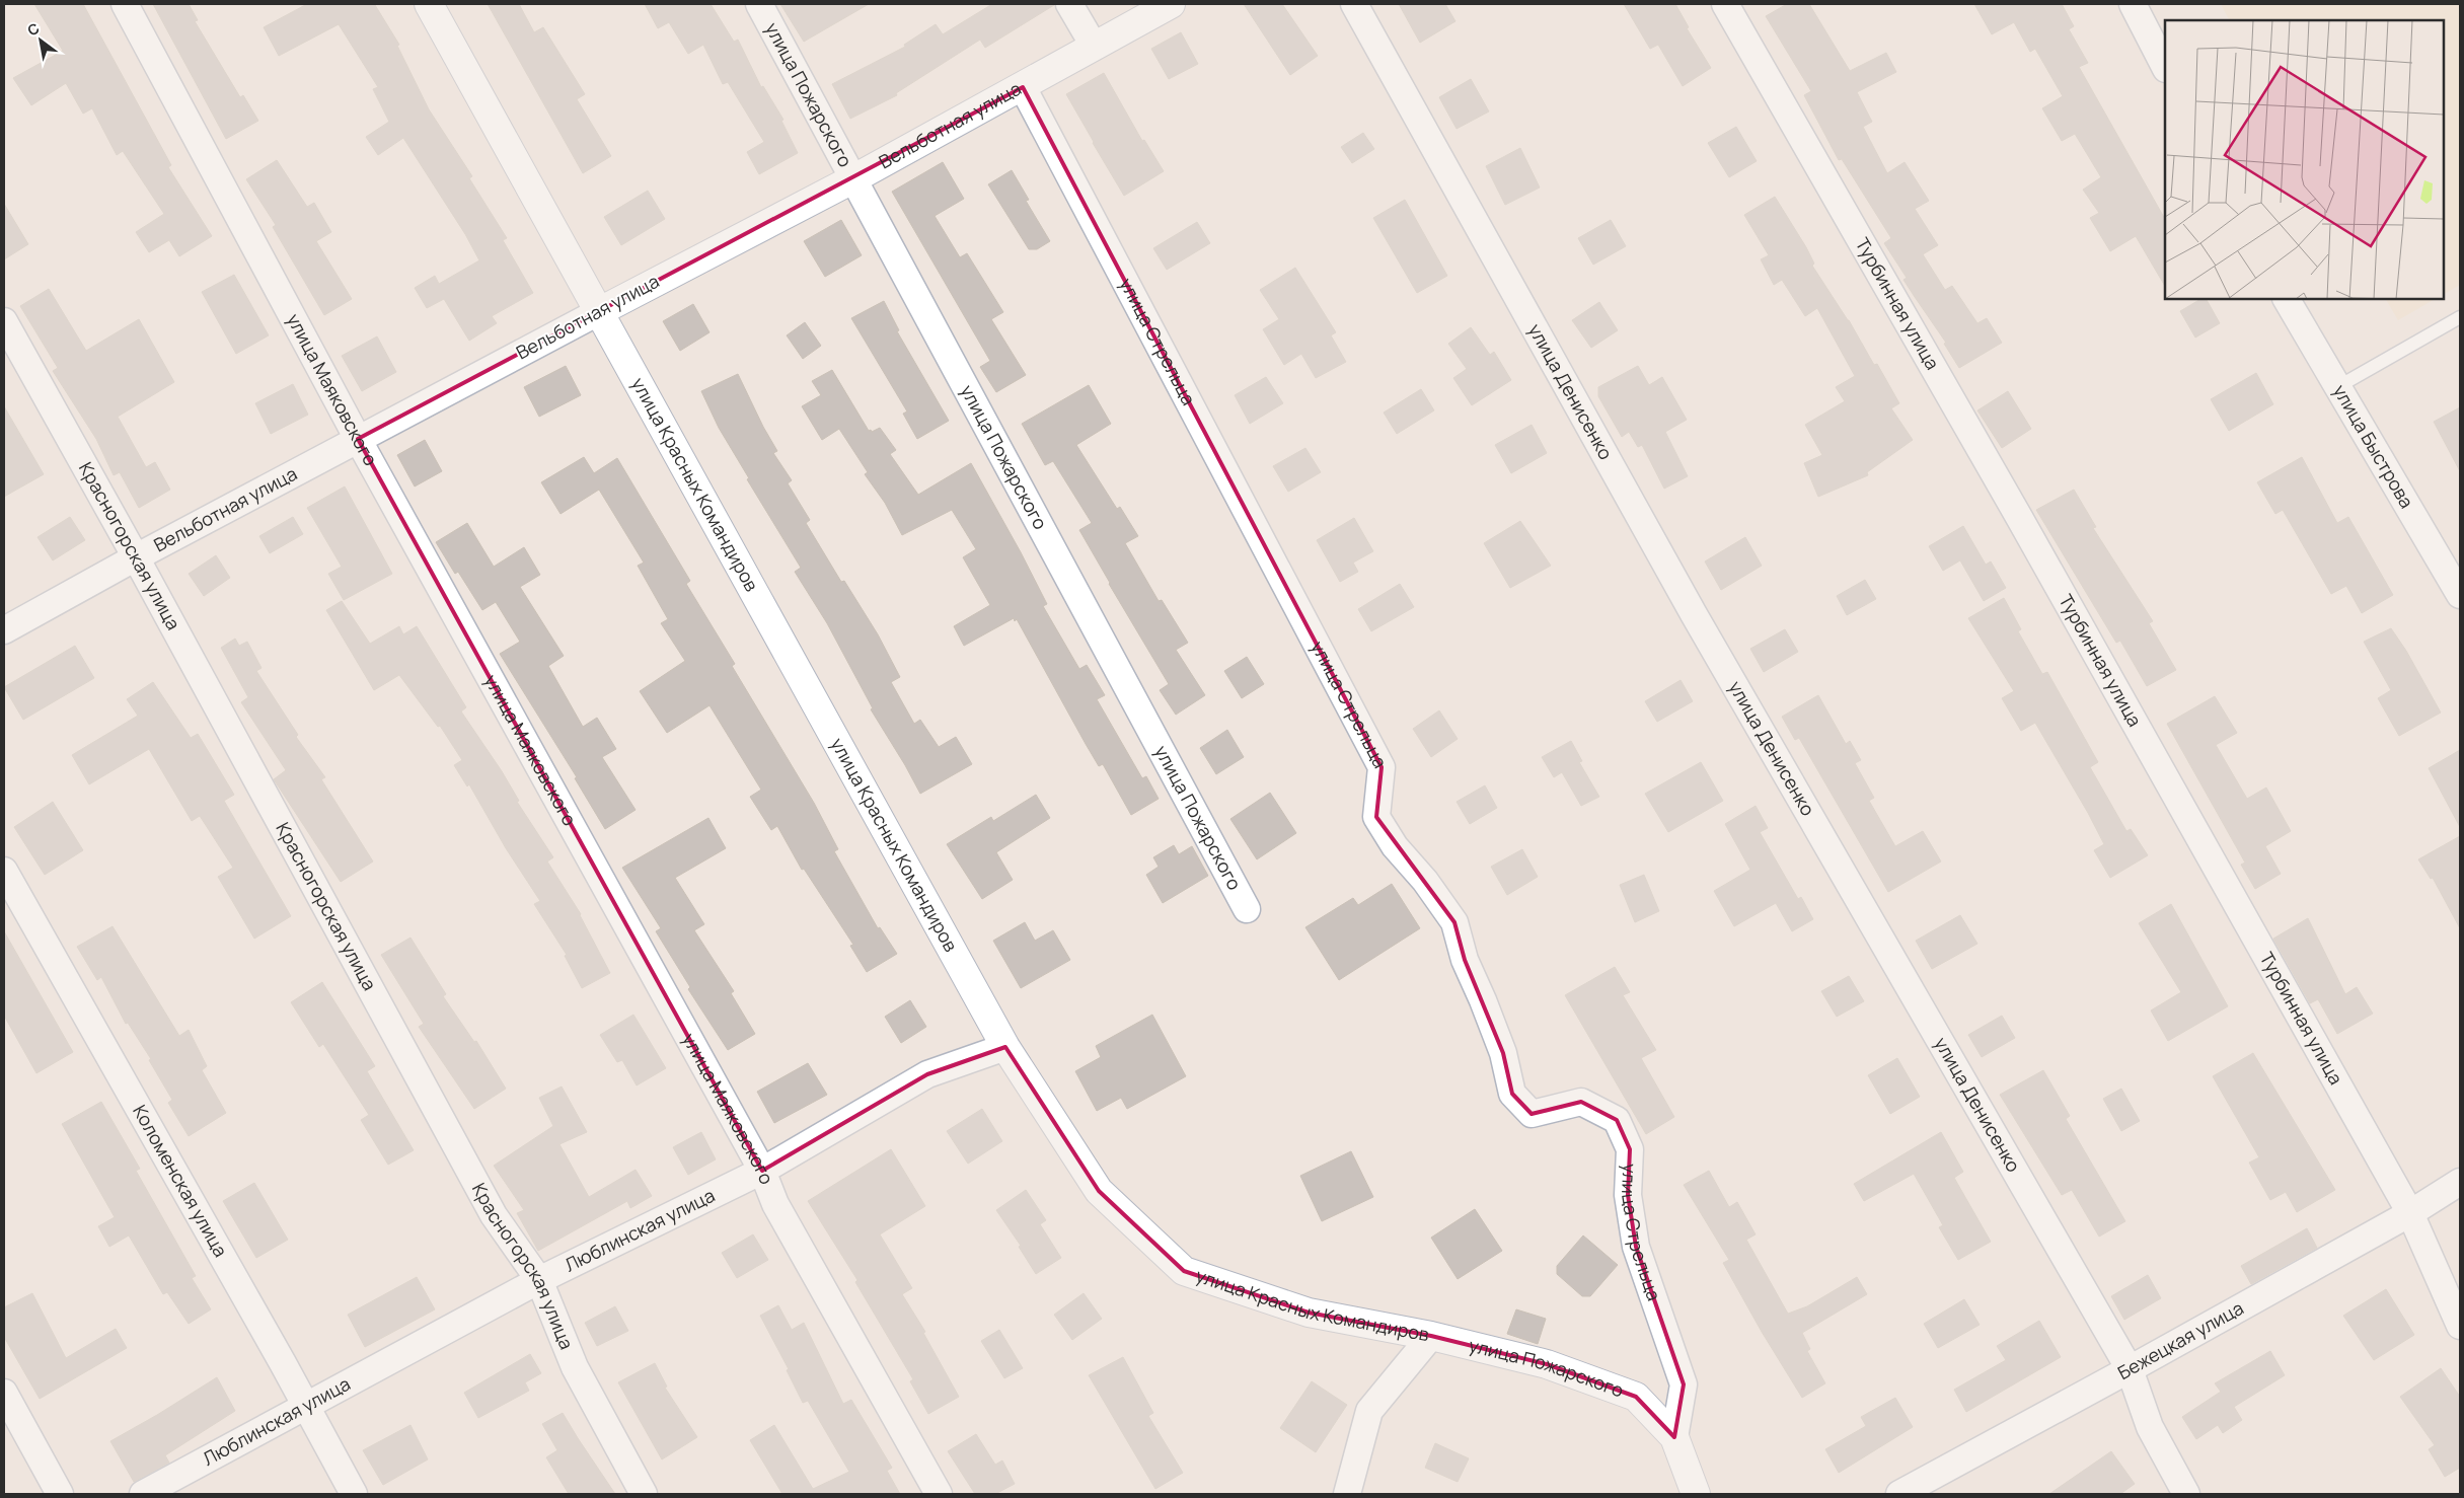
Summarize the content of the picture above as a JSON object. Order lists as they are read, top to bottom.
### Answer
{
  "streets": {
    "street": [
      "улица Пожарского",
      "Вельботная улица",
      "Турбинная улица",
      "улица Стрельца",
      "улица Маяковского",
      "улица Денисенко",
      "улица Быстрова",
      "улица Красных Командиров",
      "Красногорская улица",
      "Коломенская улица",
      "Люблинская улица",
      "Бежецкая улица"
    ]
  },
  "crossings": [
    ["улица Пожарского", "Вельботная улица"],
    ["улица Пожарского", "улица Стрельца"],
    ["улица Пожарского", "улица Красных Командиров"],
    ["Вельботная улица", "улица Стрельца"],
    ["Вельботная улица", "улица Маяковского"],
    ["Вельботная улица", "улица Красных Командиров"],
    ["Вельботная улица", "Красногорская улица"],
    ["Турбинная улица", "Бежецкая улица"],
    ["улица Маяковского", "Люблинская улица"],
    ["улица Денисенко", "Бежецкая улица"],
    ["улица Красных Командиров", "Люблинская улица"],
    ["Красногорская улица", "Люблинская улица"],
    ["Коломенская улица", "Люблинская улица"]
  ],
  "north": "top left"
}
